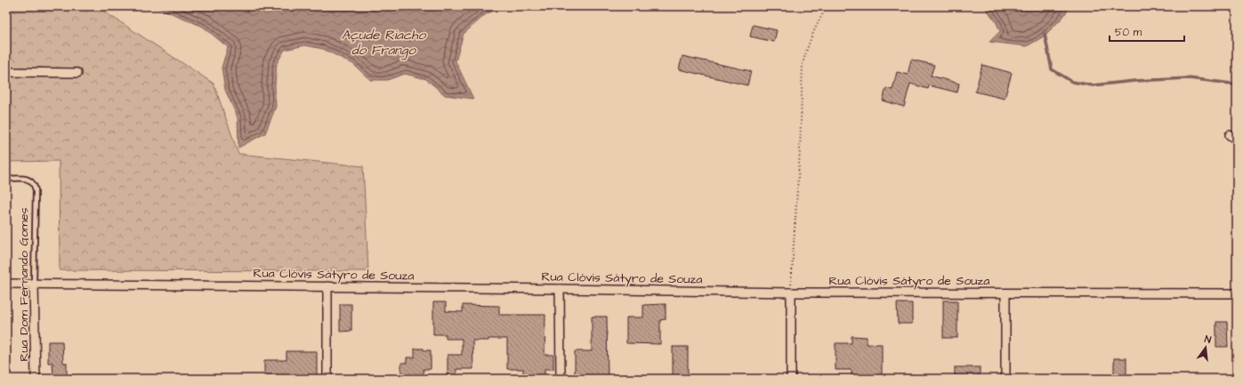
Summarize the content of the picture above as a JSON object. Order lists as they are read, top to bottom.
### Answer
{
  "streets": {
    "street": ["Rua Clóvis Sátyro de Souza", "Rua Dom Fernando Gomes"]
  },
  "crossings": [
    ["Rua Clóvis Sátyro de Souza", "Rua Dom Fernando Gomes"]
  ],
  "water": ["Açude Riacho do Frango"],
  "scale_bar": "50 m",
  "north": "top"
}
